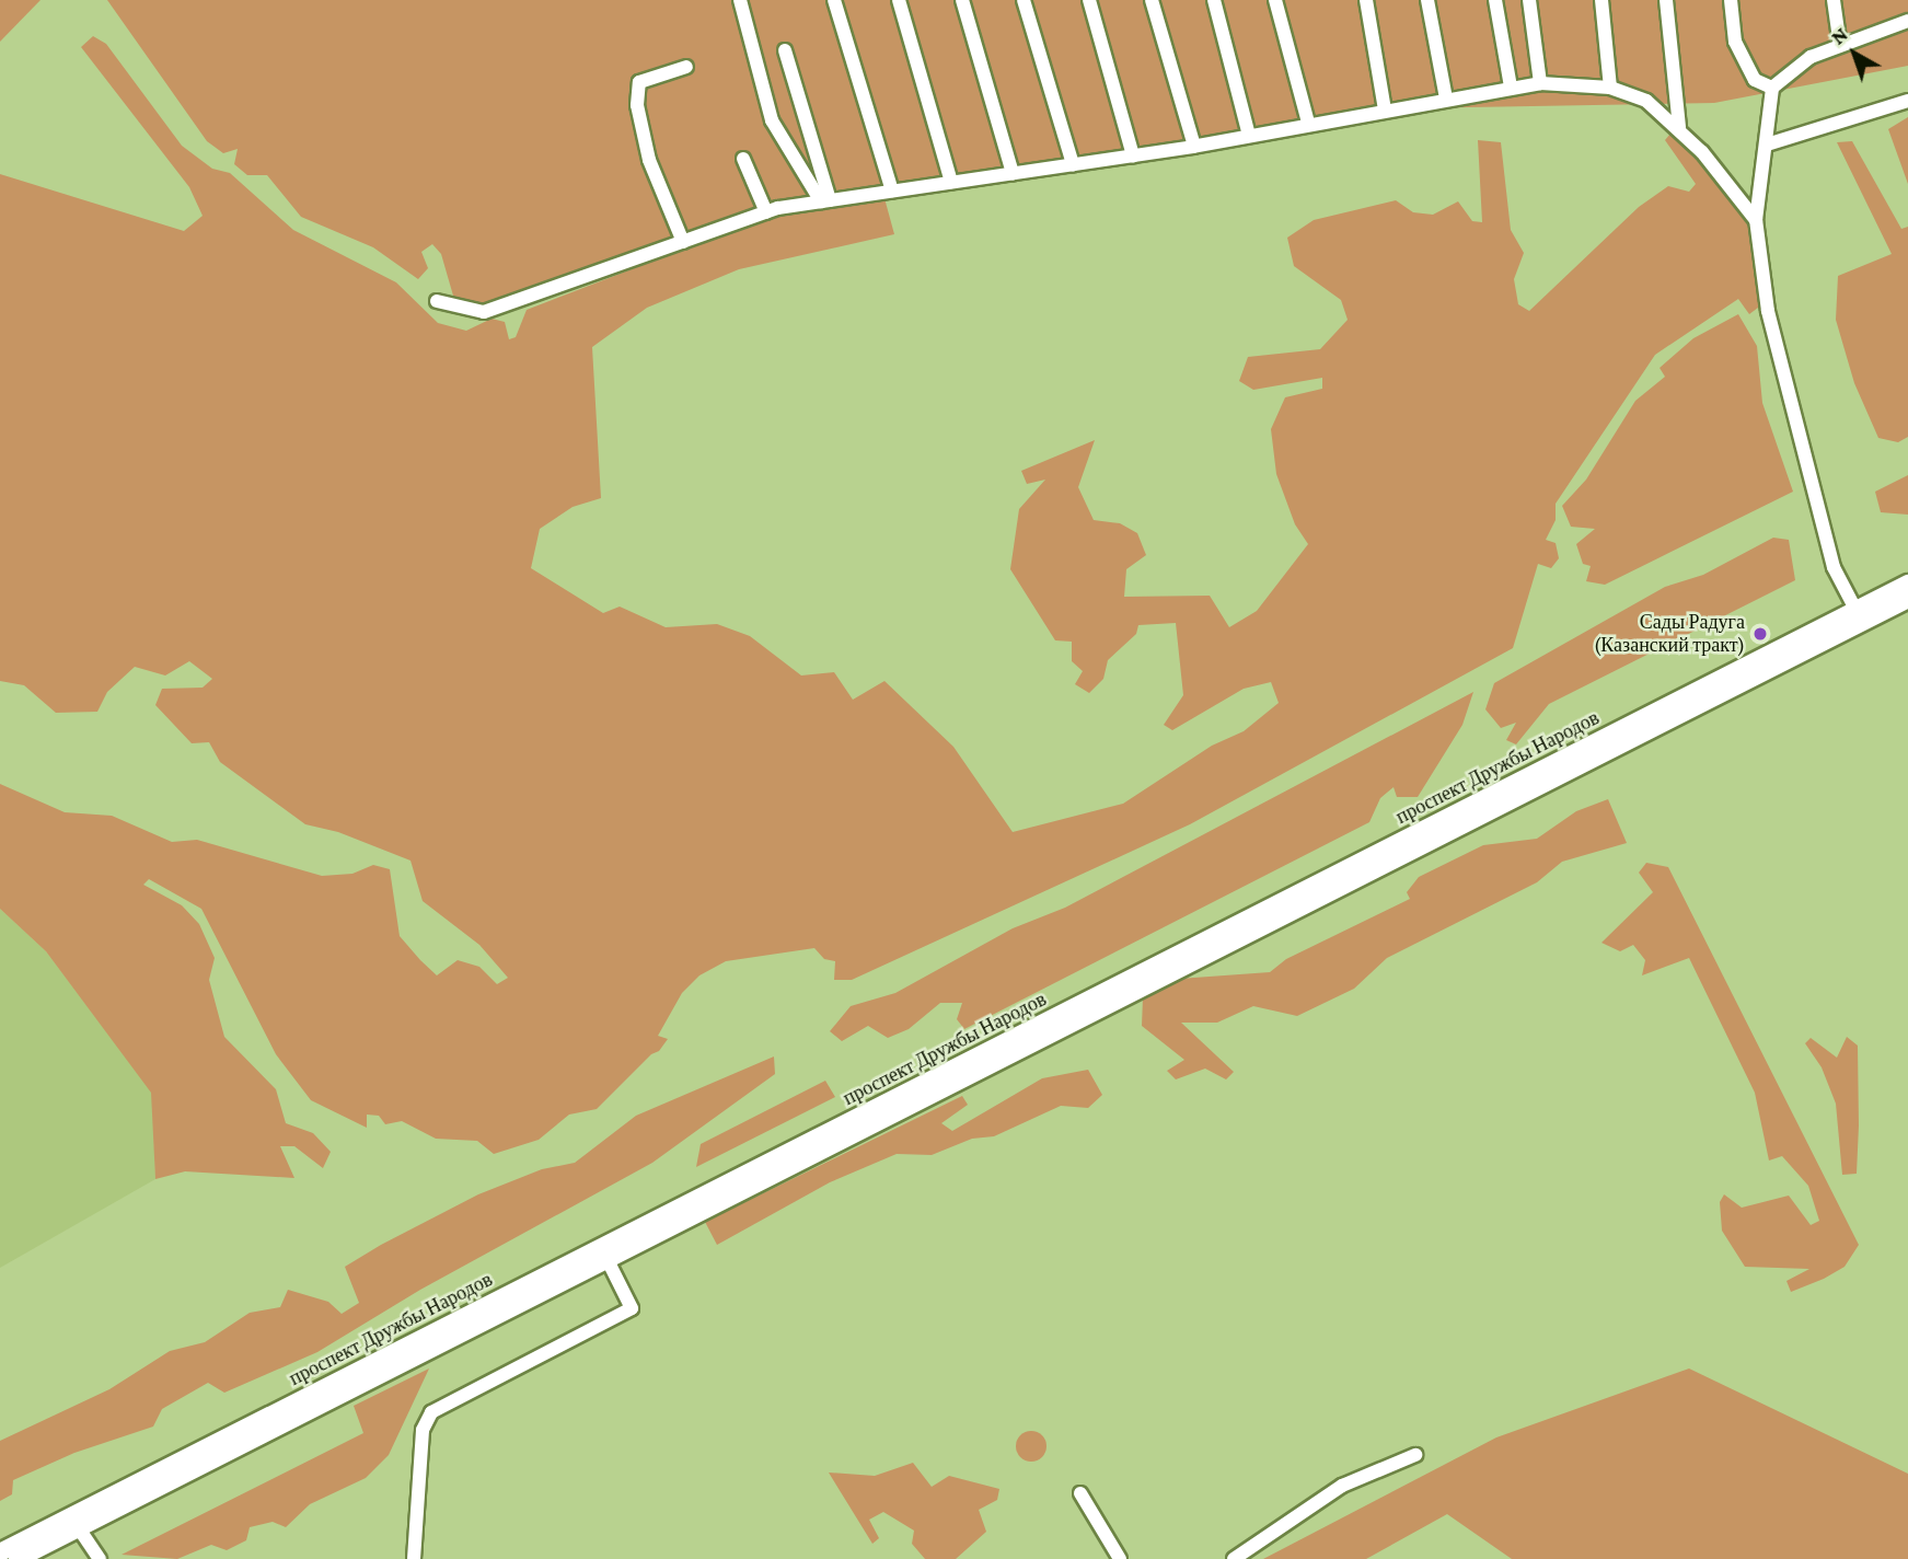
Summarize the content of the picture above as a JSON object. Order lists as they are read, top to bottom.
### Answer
{
  "streets": {
    "main road": ["проспект Дружбы Народов"]
  },
  "places": ["Сады Радуга (Казанский тракт)"],
  "north": "top left"
}
